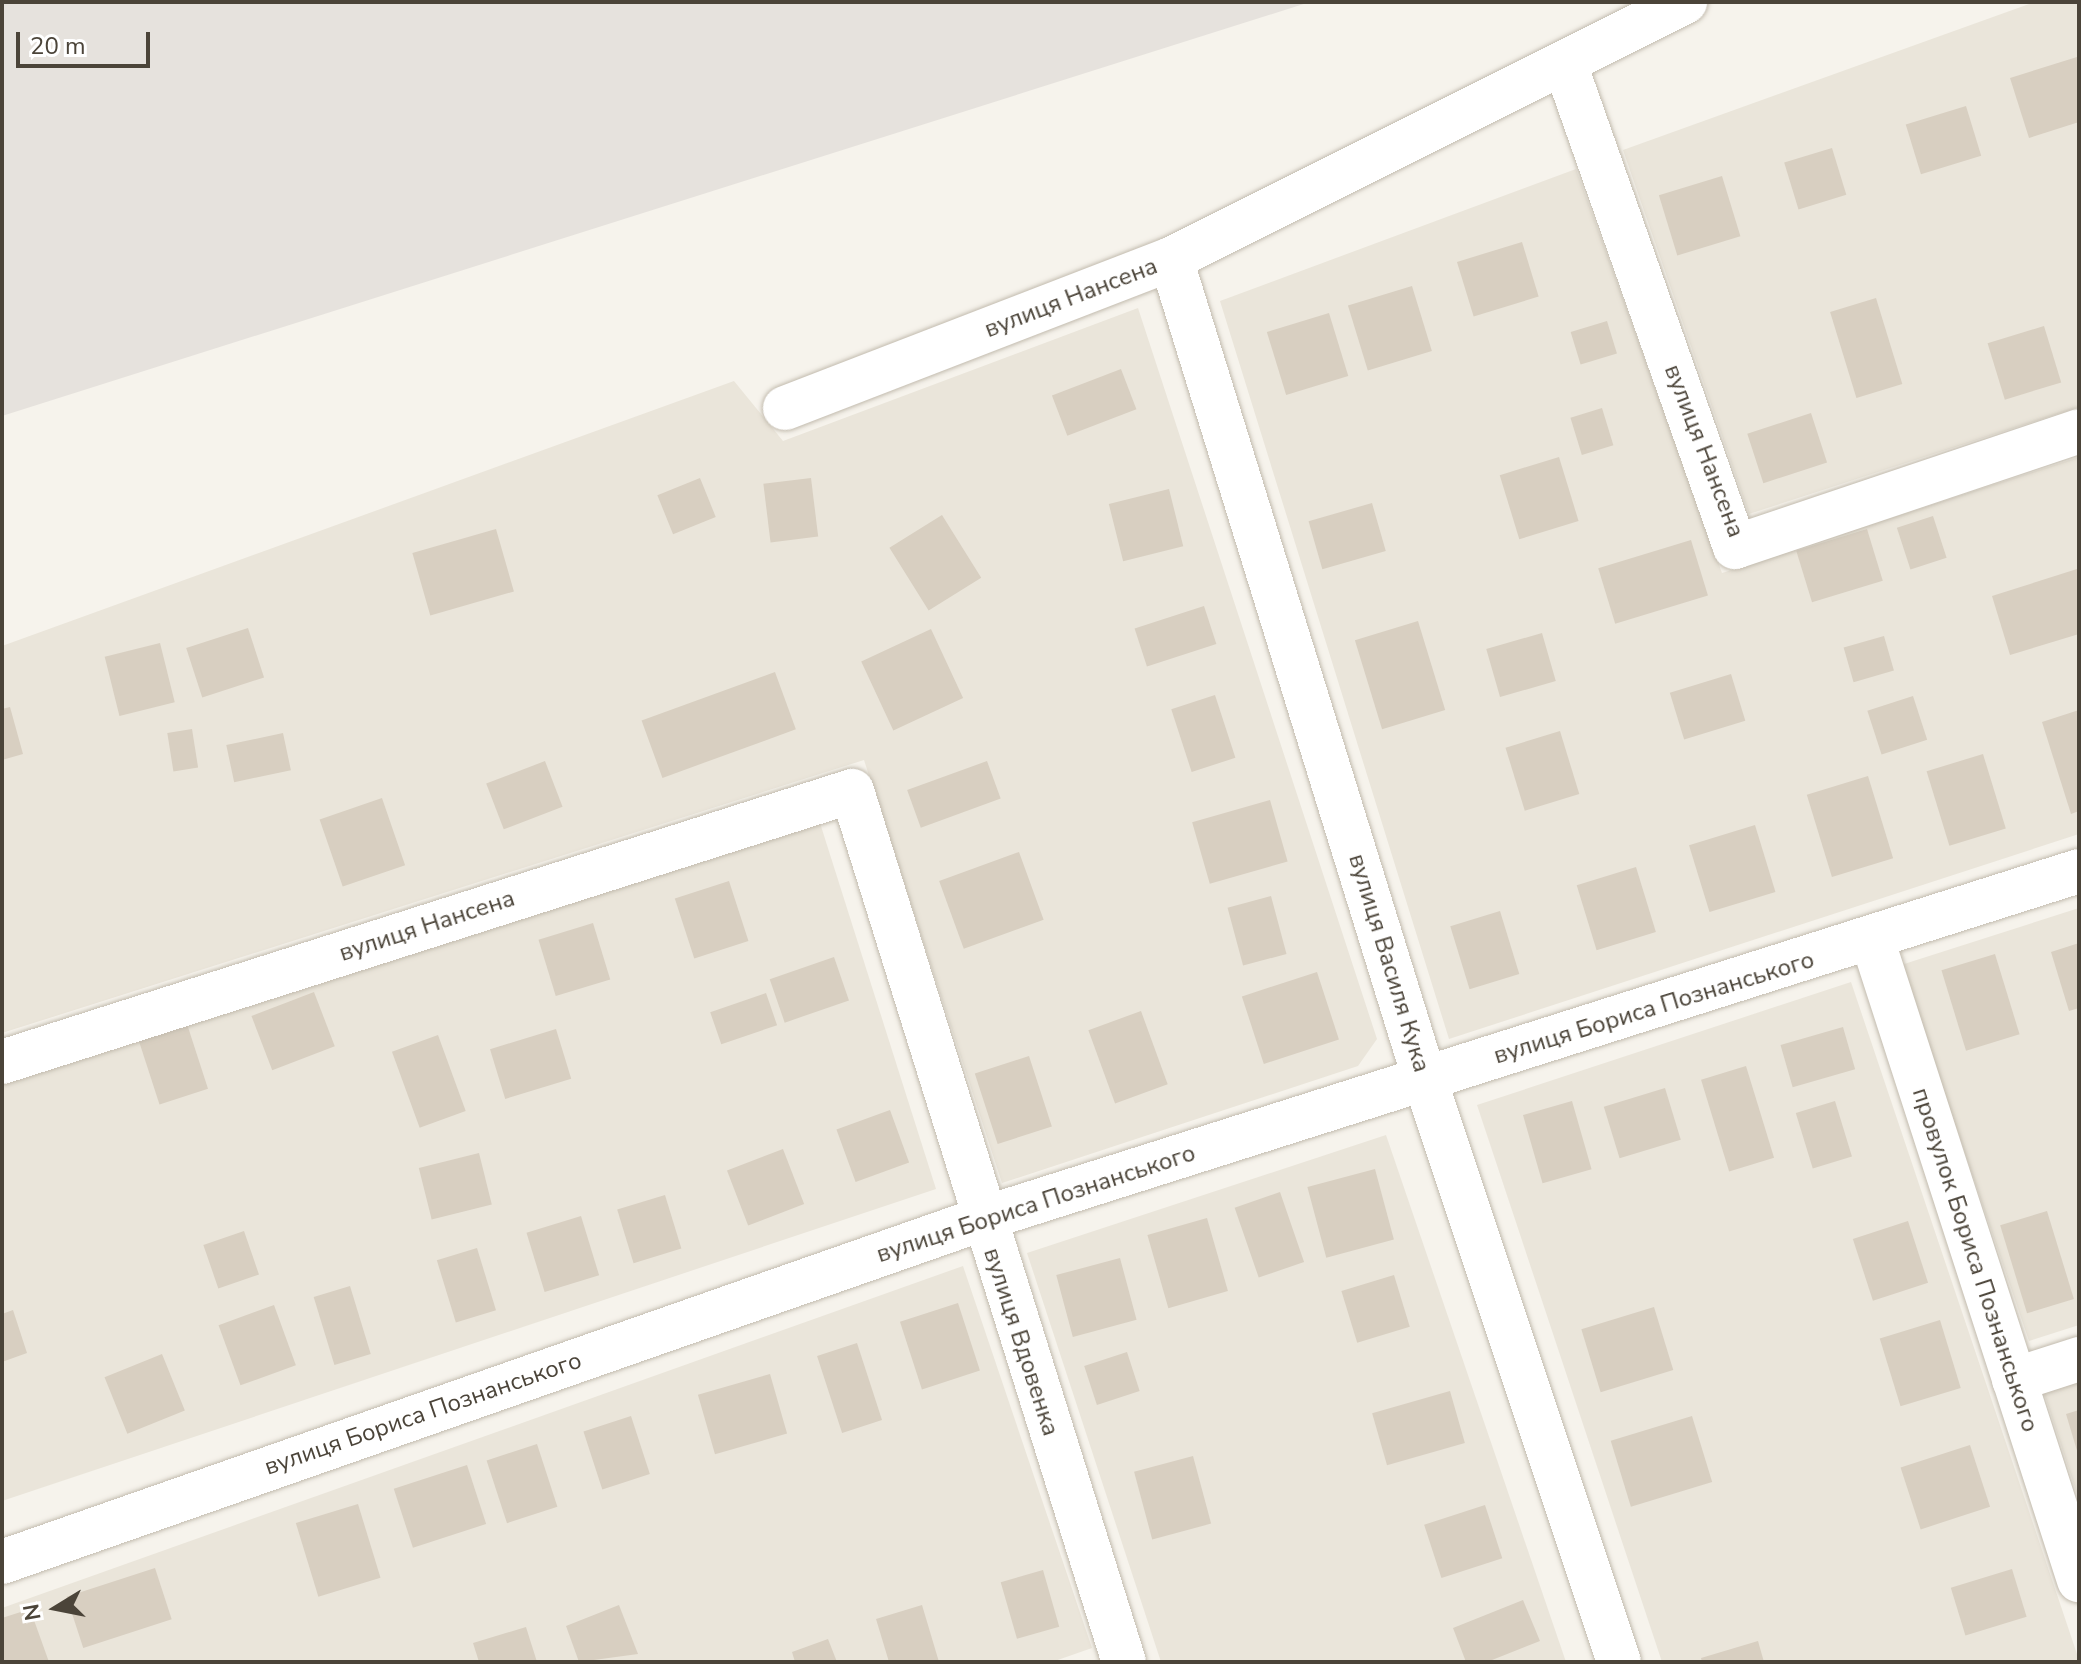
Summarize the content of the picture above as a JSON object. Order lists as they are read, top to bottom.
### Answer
{
  "streets": {
    "street": [
      "вулиця Нансена",
      "вулиця Василя Кука",
      "вулиця Бориса Познанського",
      "провулок Бориса Познанського",
      "вулиця Вдовенка"
    ]
  },
  "crossings": [
    ["вулиця Нансена", "вулиця Василя Кука"],
    ["вулиця Нансена", "вулиця Вдовенка"],
    ["вулиця Василя Кука", "вулиця Бориса Познанського"],
    ["вулиця Бориса Познанського", "провулок Бориса Познанського"],
    ["вулиця Бориса Познанського", "вулиця Вдовенка"]
  ],
  "scale_bar": "20 m",
  "north": "left"
}
